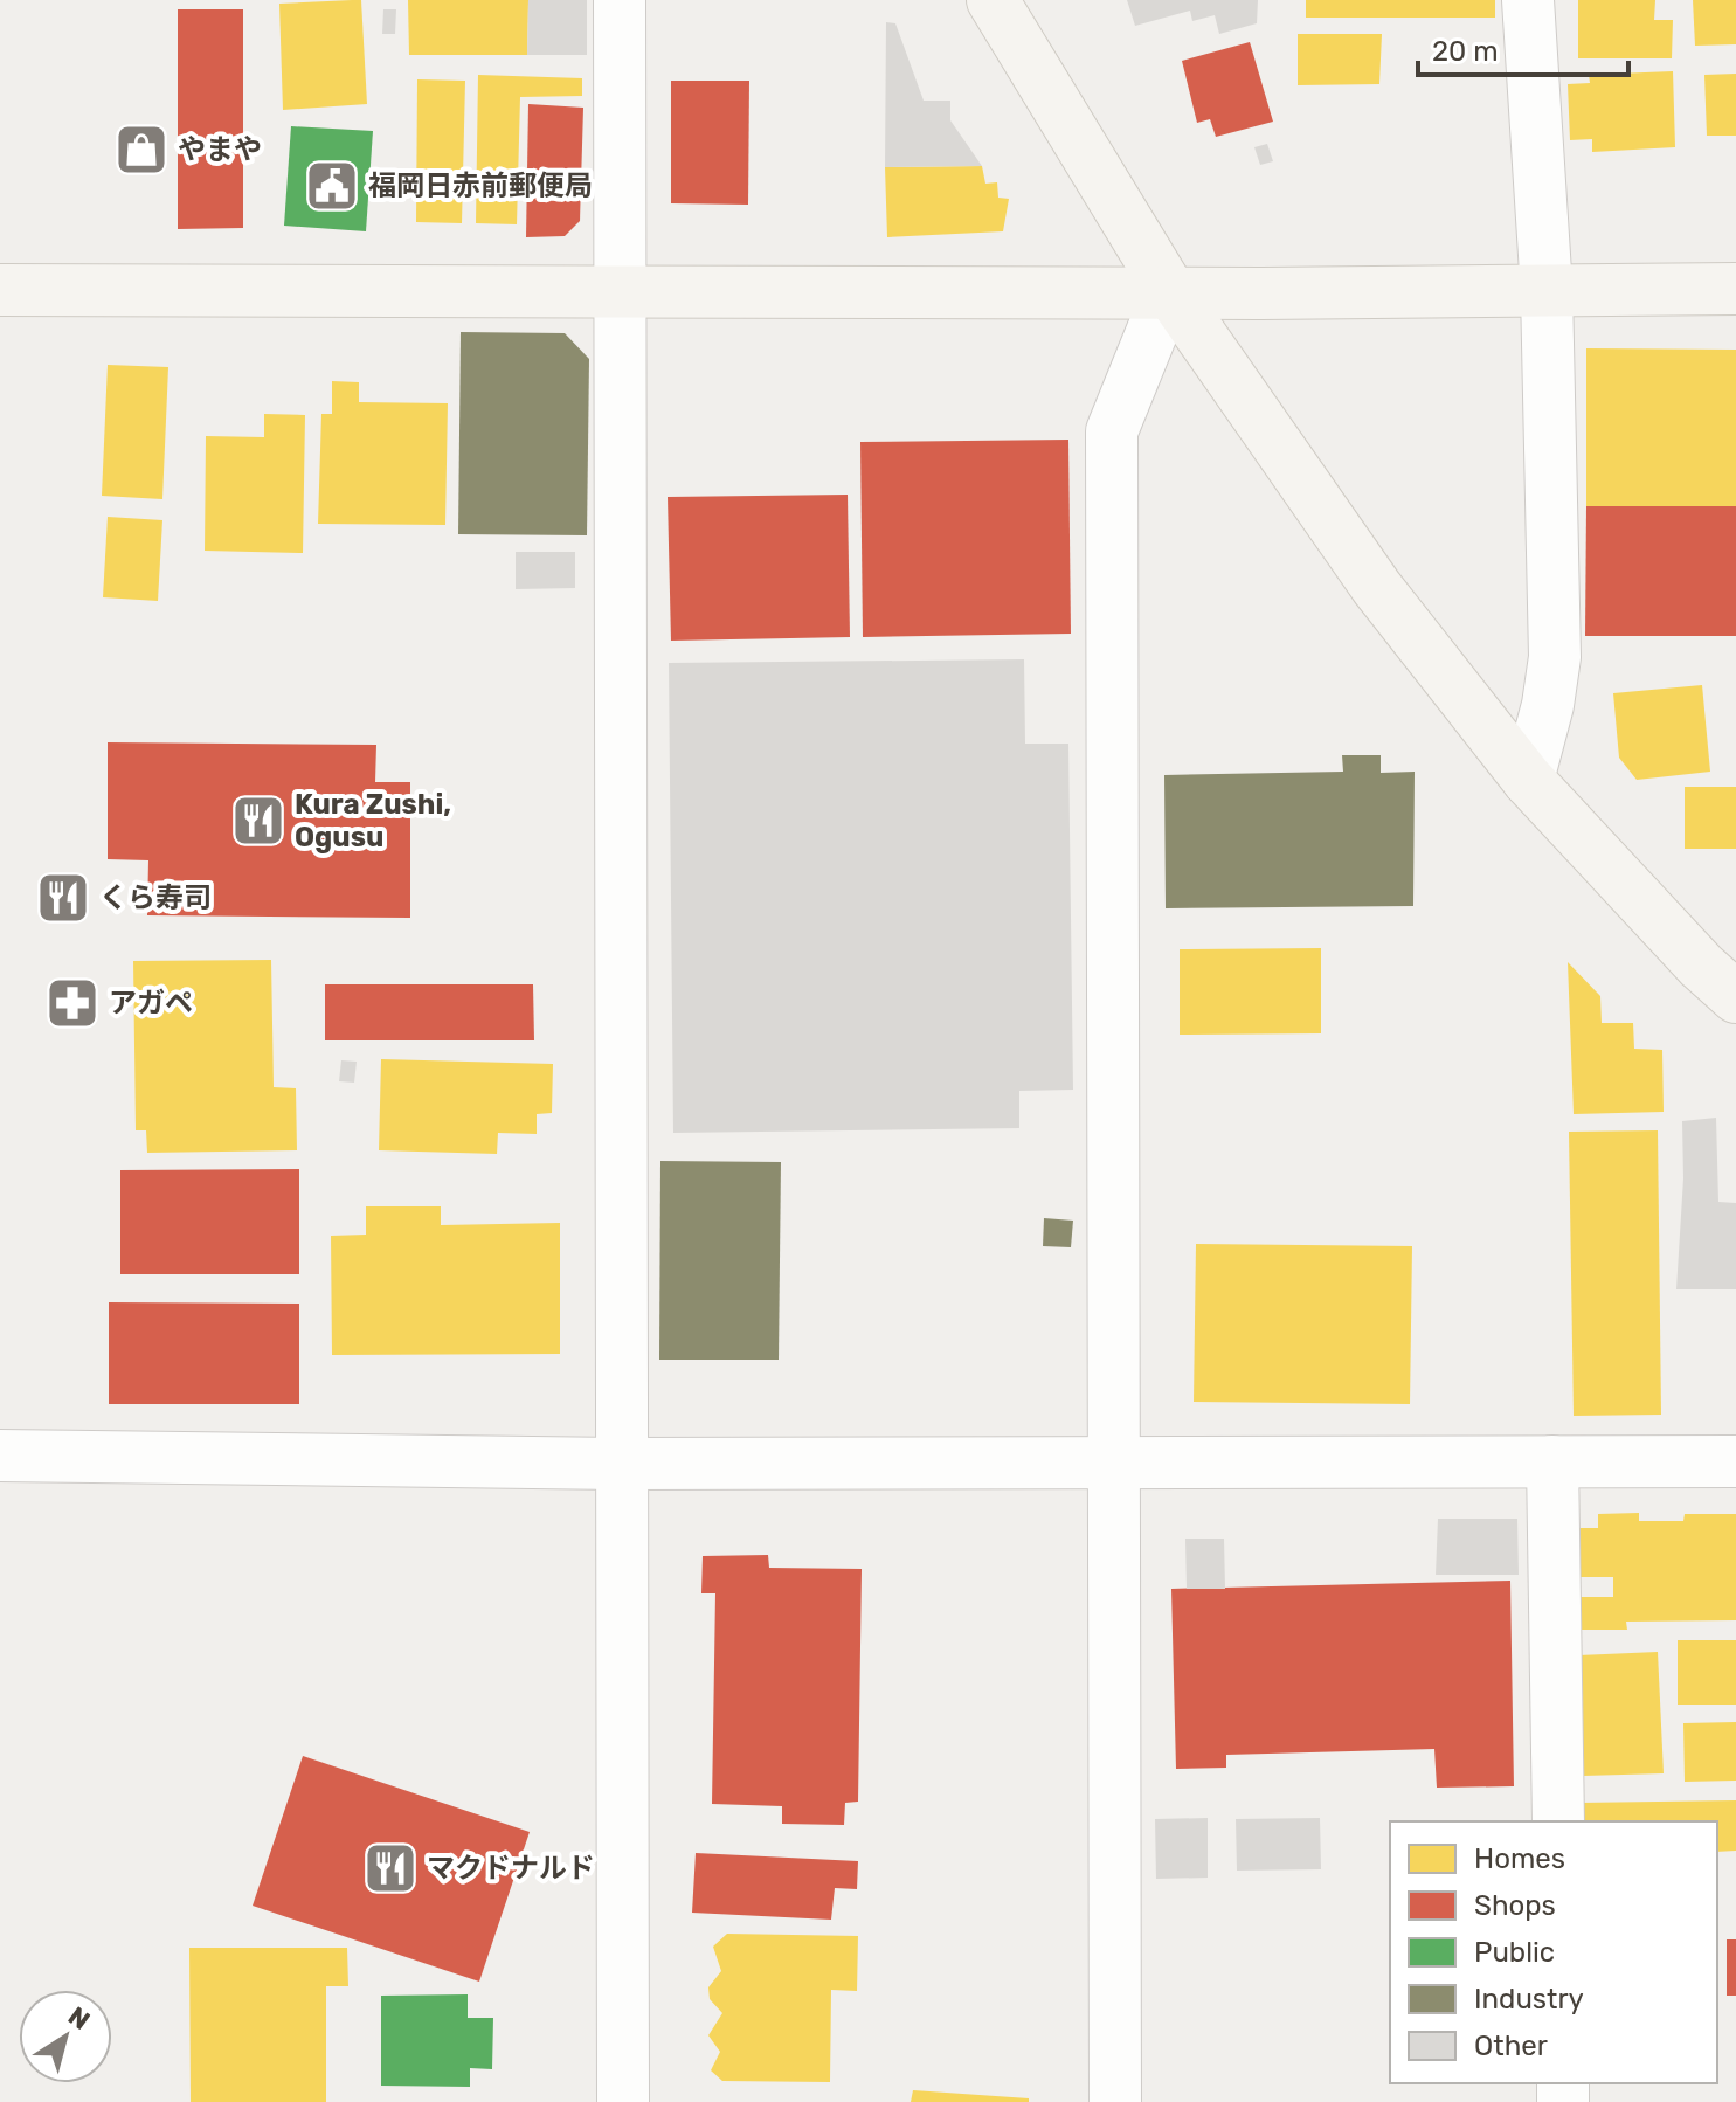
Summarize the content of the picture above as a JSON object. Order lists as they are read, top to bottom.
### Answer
{
  "places": {
    "shop": ["やまや"],
    "public building": ["福岡日赤前郵便局"],
    "restaurant": ["Kura Zushi, Ogusu", "くら寿司", "マクドナルド"],
    "pharmacy": ["アガペ"]
  },
  "legend": [
    "Homes",
    "Shops",
    "Public",
    "Industry",
    "Other"
  ],
  "scale_bar": "20 m",
  "north": "top right"
}
